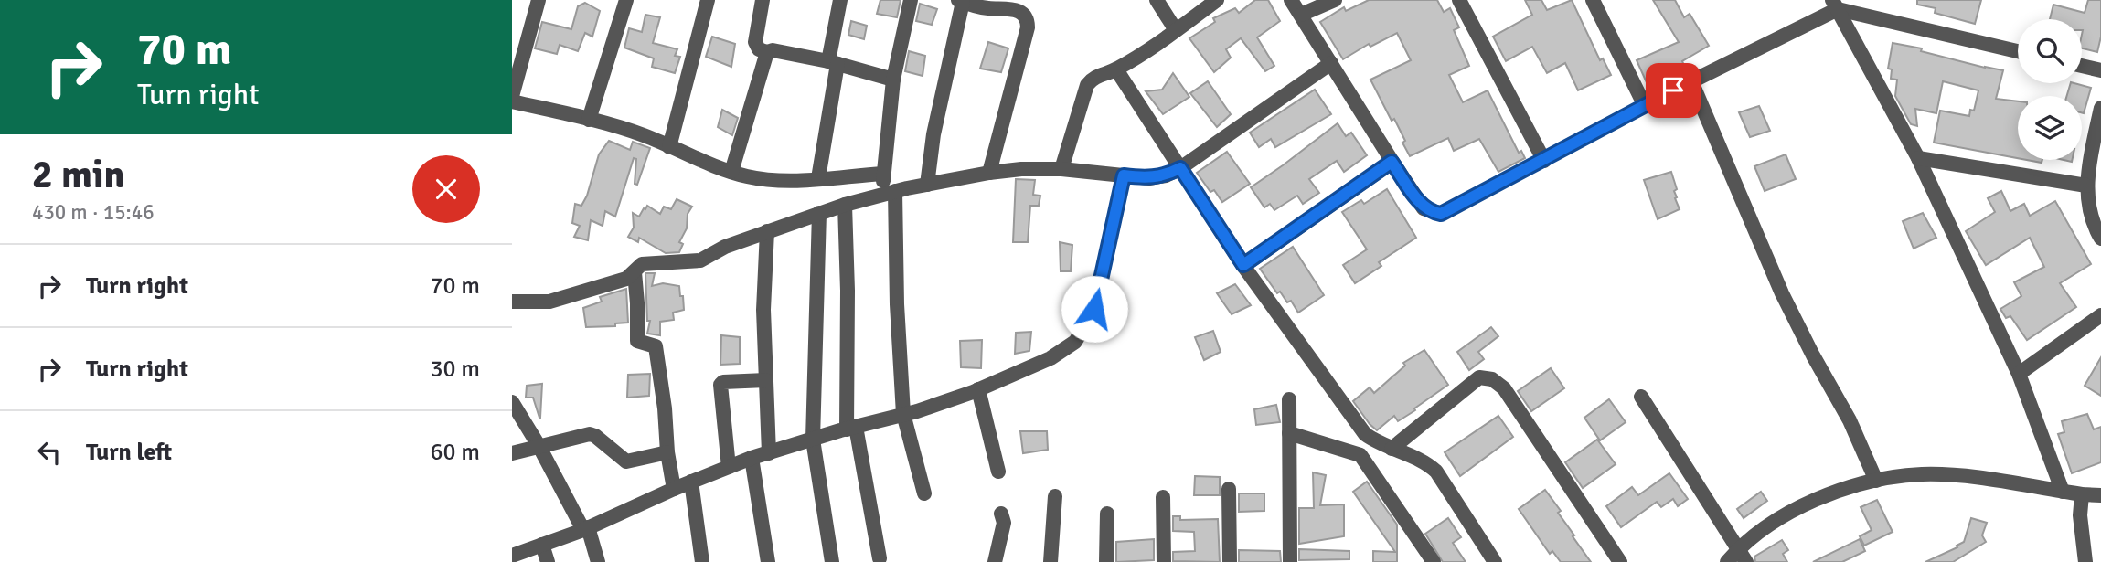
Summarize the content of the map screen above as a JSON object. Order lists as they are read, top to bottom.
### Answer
{
  "page": {
    "turn": ["70 m", "Turn right"],
    "heading": ["2 min", "430 m · 15:46"],
    "list": [
      {
        "name": "Turn right",
        "value": "70 m"
      },
      {
        "name": "Turn right",
        "value": "30 m"
      },
      {
        "name": "Turn left",
        "value": "60 m"
      }
    ]
  }
}
